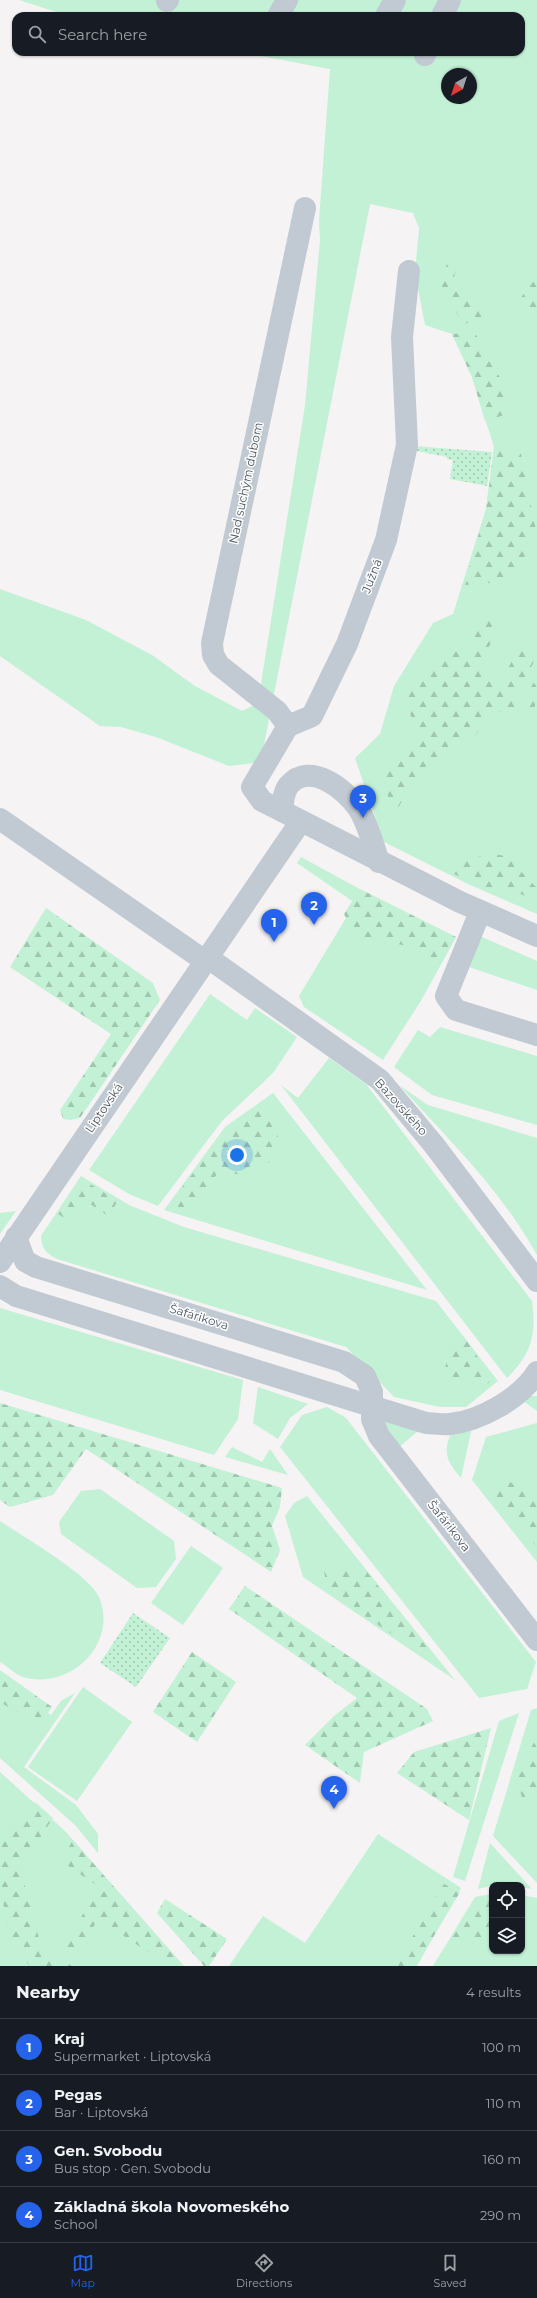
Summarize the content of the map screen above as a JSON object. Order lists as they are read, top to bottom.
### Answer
{
  "streets": {
    "street": [
      "Nad suchým dubom",
      "Južná",
      "Bazovského",
      "Liptovská",
      "Šafárikova"
    ]
  },
  "crossings": [
    ["Nad suchým dubom", "Južná"],
    ["Bazovského", "Liptovská"],
    ["Liptovská", "Šafárikova"]
  ],
  "north": "bottom left",
  "page": {
    "search": "Search here",
    "pins": [
      "3",
      "2",
      "1",
      "4"
    ],
    "heading": ["Nearby", "4 results"],
    "list": [
      {
        "mark": "1",
        "name": "Kraj",
        "note": "Supermarket · Liptovská",
        "value": "100 m"
      },
      {
        "mark": "2",
        "name": "Pegas",
        "note": "Bar · Liptovská",
        "value": "110 m"
      },
      {
        "mark": "3",
        "name": "Gen. Svobodu",
        "note": "Bus stop · Gen. Svobodu",
        "value": "160 m"
      },
      {
        "mark": "4",
        "name": "Základná škola Novomeského",
        "note": "School",
        "value": "290 m"
      }
    ],
    "nav": ["Map", "Directions", "Saved"]
  }
}
